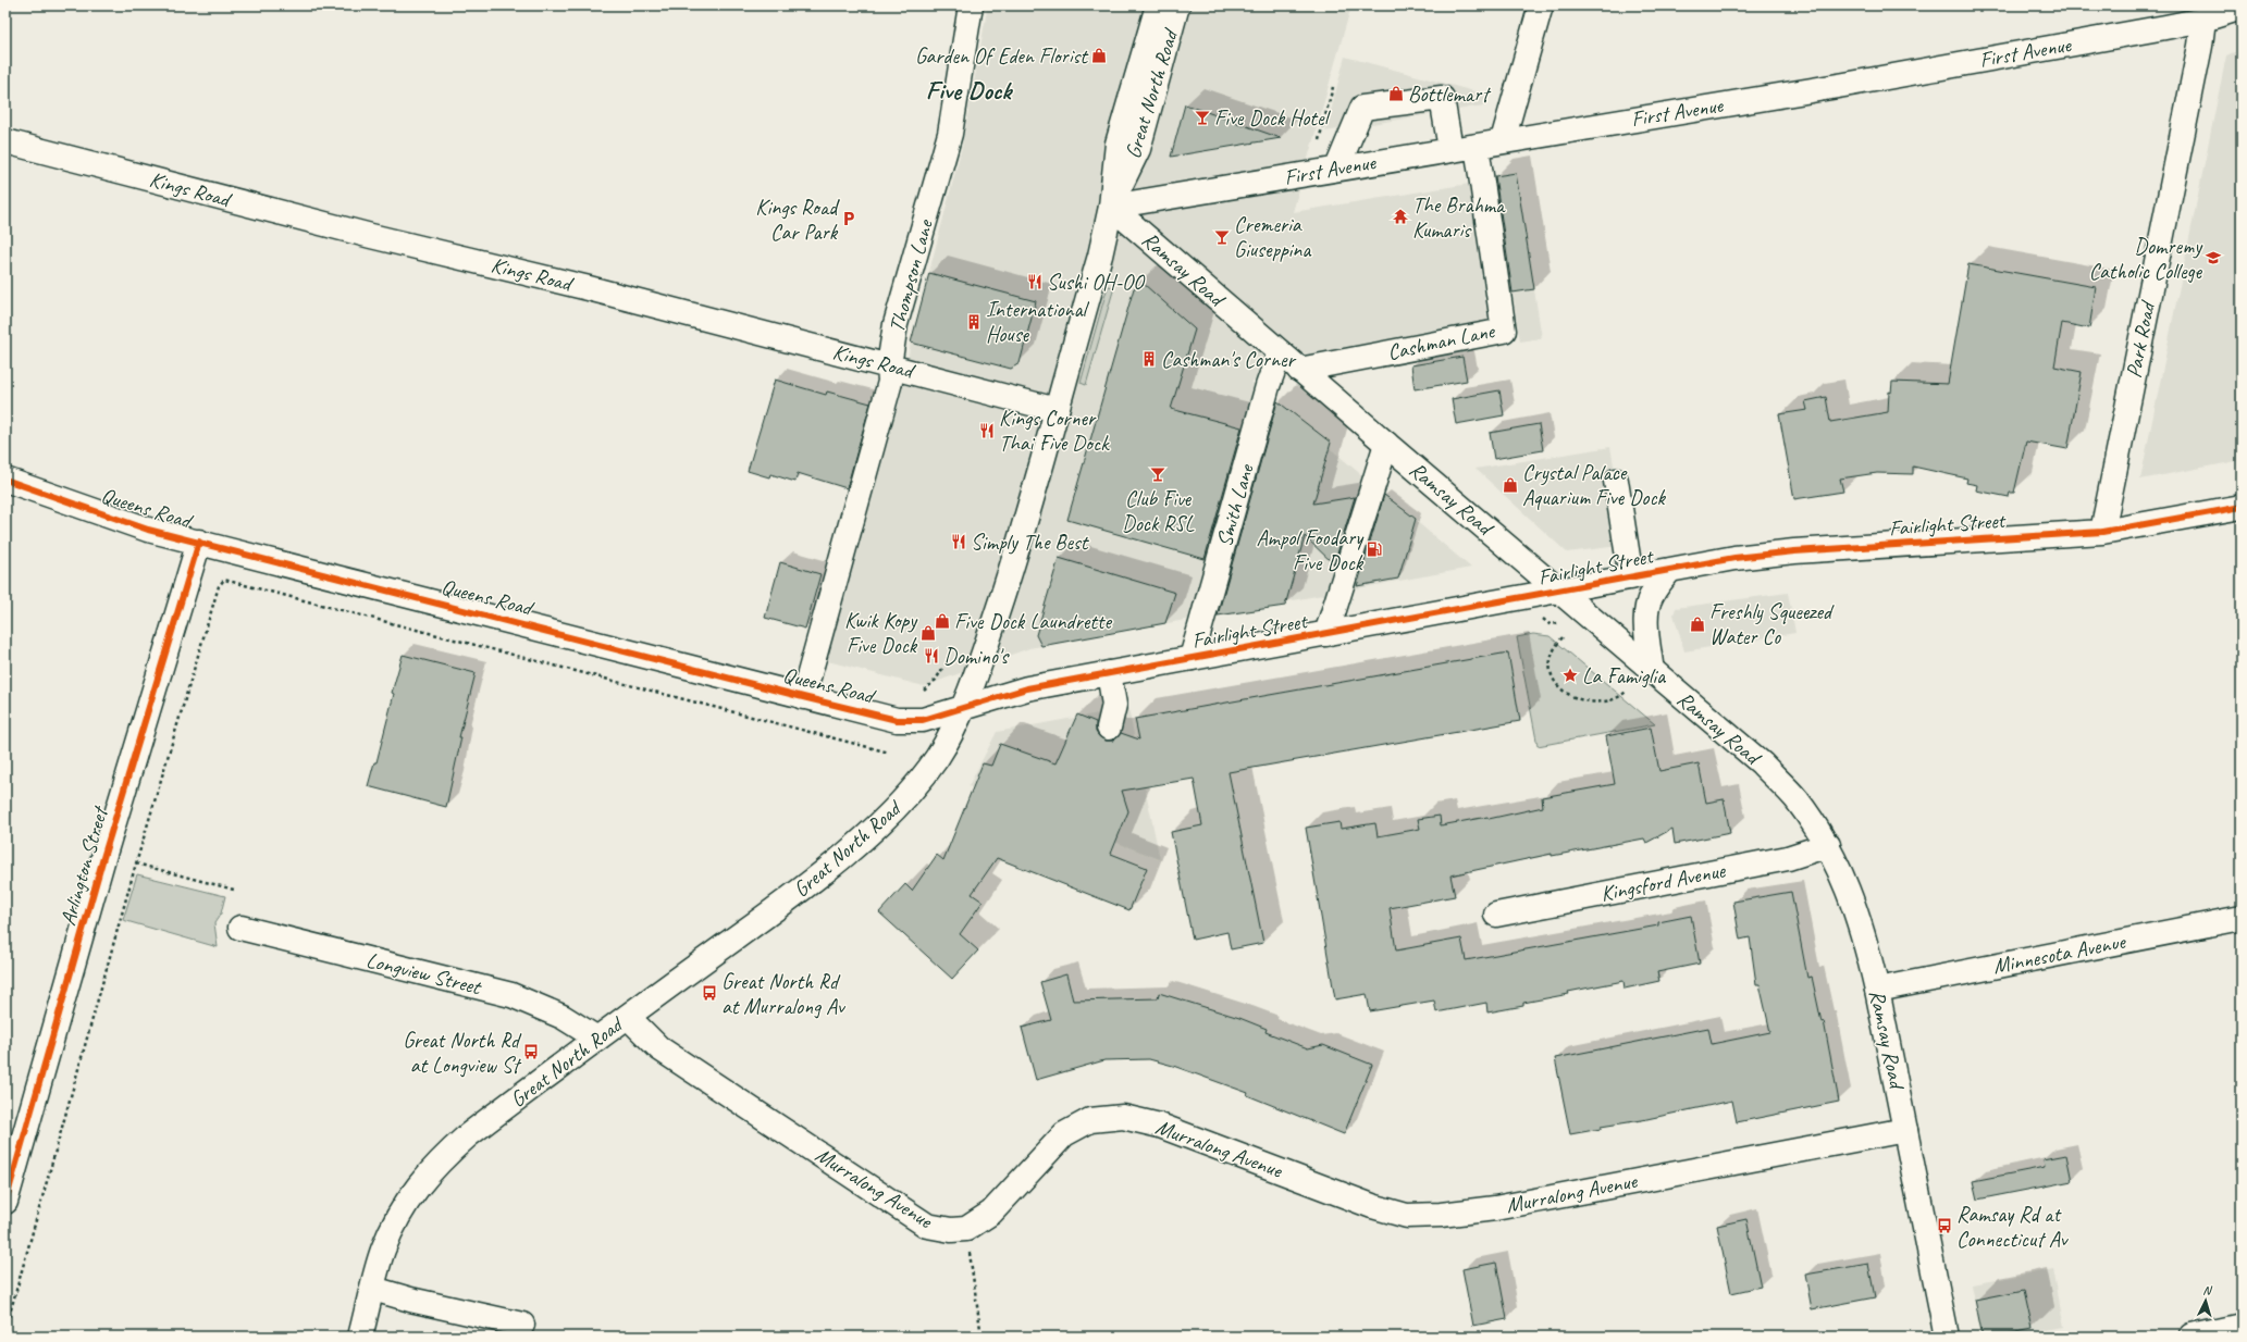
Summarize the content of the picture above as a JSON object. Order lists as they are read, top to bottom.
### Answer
{
  "streets": {
    "street": [
      "First Avenue",
      "Great North Road",
      "Kings Road",
      "Ramsay Road",
      "Thompson Lane",
      "Park Road",
      "Cashman Lane",
      "Smith Lane",
      "Queens Road",
      "Fairlight Street",
      "Arlington Street",
      "Kingsford Avenue",
      "Minnesota Avenue",
      "Longview Street",
      "Murralong Avenue"
    ]
  },
  "crossings": [
    ["First Avenue", "Great North Road"],
    ["First Avenue", "Ramsay Road"],
    ["First Avenue", "Park Road"],
    ["First Avenue", "Cashman Lane"],
    ["Great North Road", "Kings Road"],
    ["Great North Road", "Ramsay Road"],
    ["Great North Road", "Queens Road"],
    ["Great North Road", "Fairlight Street"],
    ["Great North Road", "Longview Street"],
    ["Great North Road", "Murralong Avenue"],
    ["Kings Road", "Thompson Lane"],
    ["Ramsay Road", "Cashman Lane"],
    ["Ramsay Road", "Smith Lane"],
    ["Ramsay Road", "Fairlight Street"],
    ["Ramsay Road", "Kingsford Avenue"],
    ["Ramsay Road", "Minnesota Avenue"],
    ["Ramsay Road", "Murralong Avenue"],
    ["Thompson Lane", "Queens Road"],
    ["Park Road", "Fairlight Street"],
    ["Smith Lane", "Fairlight Street"],
    ["Queens Road", "Fairlight Street"],
    ["Queens Road", "Arlington Street"]
  ],
  "districts": ["Five Dock"],
  "places": {
    "shop": [
      "Garden Of Eden Florist",
      "Bottlemart",
      "Crystal Palace Aquarium Five Dock",
      "Five Dock Laundrette",
      "Freshly Squeezed Water Co",
      "Kwik Kopy Five Dock"
    ],
    "bar": ["Five Dock Hotel", "Cremeria Giuseppina", "Club Five Dock RSL"],
    "temple": ["The Brahma Kumaris"],
    "parking": ["Kings Road Car Park"],
    "school or university": ["Domremy Catholic College"],
    "restaurant": [
      "Sushi OH-OO",
      "Kings Corner Thai Five Dock",
      "Simply The Best",
      "Domino's"
    ],
    "building": ["International House", "Cashman's Corner"],
    "fuel station": ["Ampol Foodary Five Dock"],
    "place": ["La Famiglia"],
    "bus stop": ["Great North Rd at Murralong Av", "Great North Rd at Longview St", "Ramsay Rd at Connecticut Av"]
  },
  "north": "top"
}
